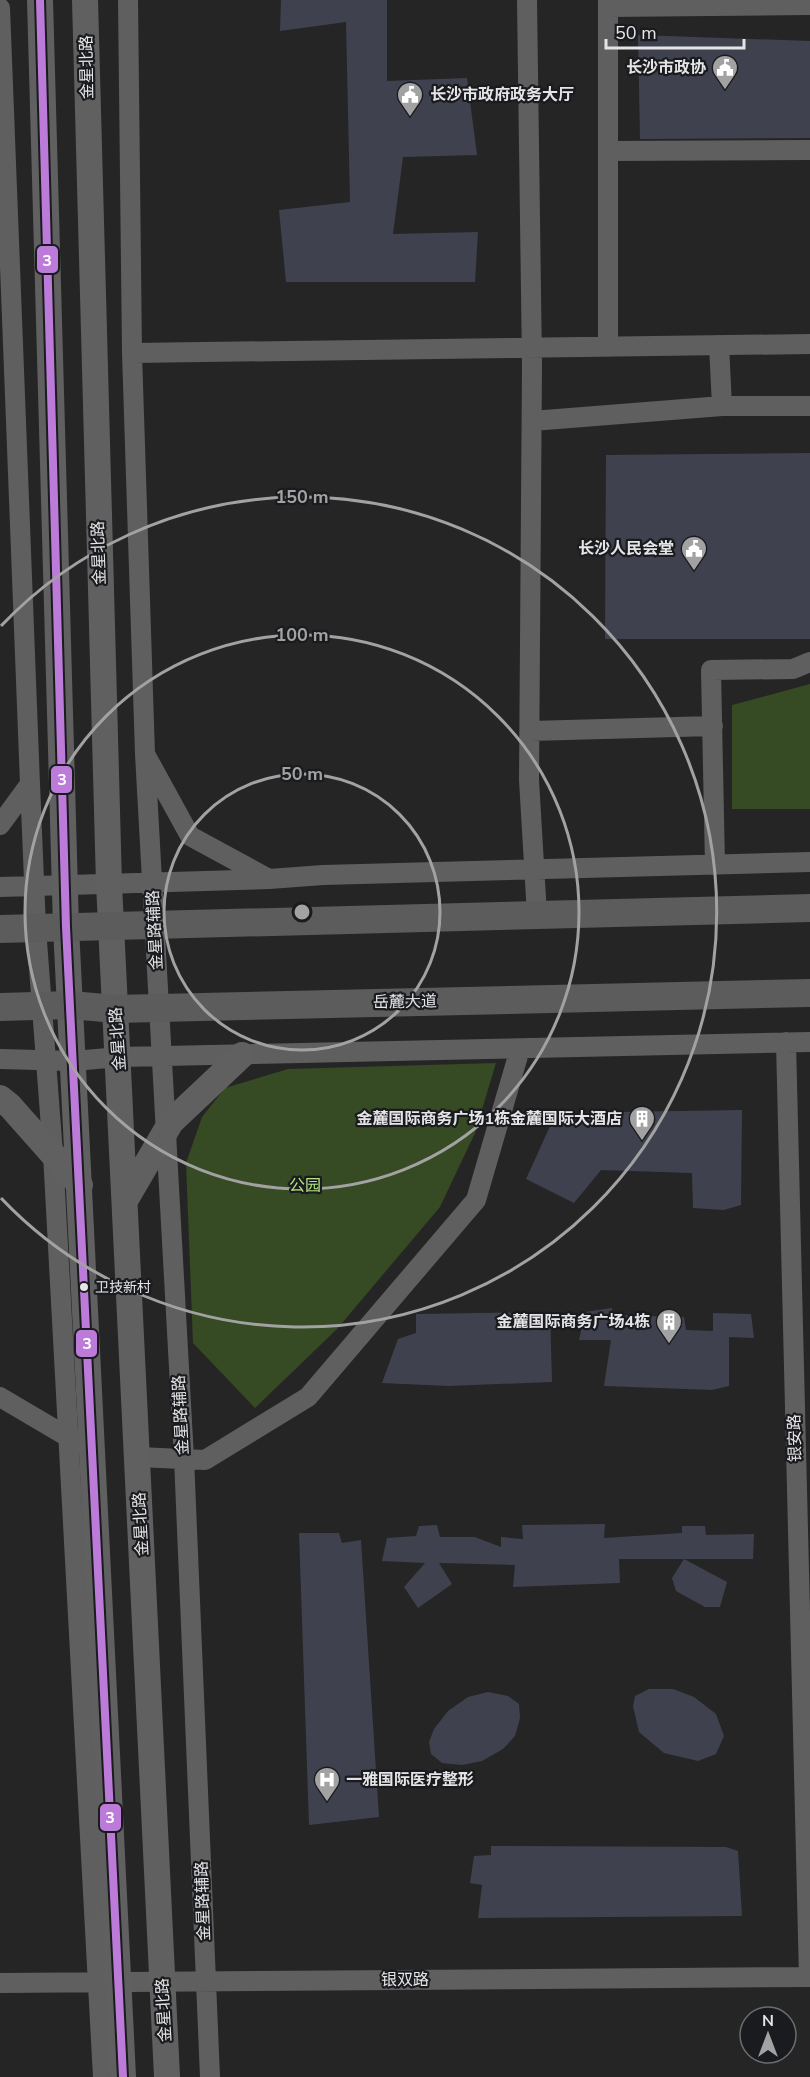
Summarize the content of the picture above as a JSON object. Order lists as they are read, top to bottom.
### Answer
{
  "streets": {
    "highway": ["岳麓大道"],
    "main road": ["金星北路"],
    "street": ["金星路辅路", "银安路", "银双路"]
  },
  "crossings": [
    ["金星北路", "岳麓大道"],
    ["金星北路", "银双路"],
    ["金星路辅路", "岳麓大道"],
    ["金星路辅路", "银双路"],
    ["银安路", "银双路"]
  ],
  "parks": ["公园"],
  "places": {
    "public building": ["长沙市政协", "长沙市政府政务大厅", "长沙人民会堂"],
    "building": ["金麓国际商务广场1栋金麓国际大酒店", "金麓国际商务广场4栋"],
    "other": ["卫技新村"],
    "hospital": ["一雅国际医疗整形"]
  },
  "lines": ["transit line 3"],
  "scale_bar": "50 m",
  "north": "top",
  "rings": ["150 m", "100 m", "50 m"]
}
